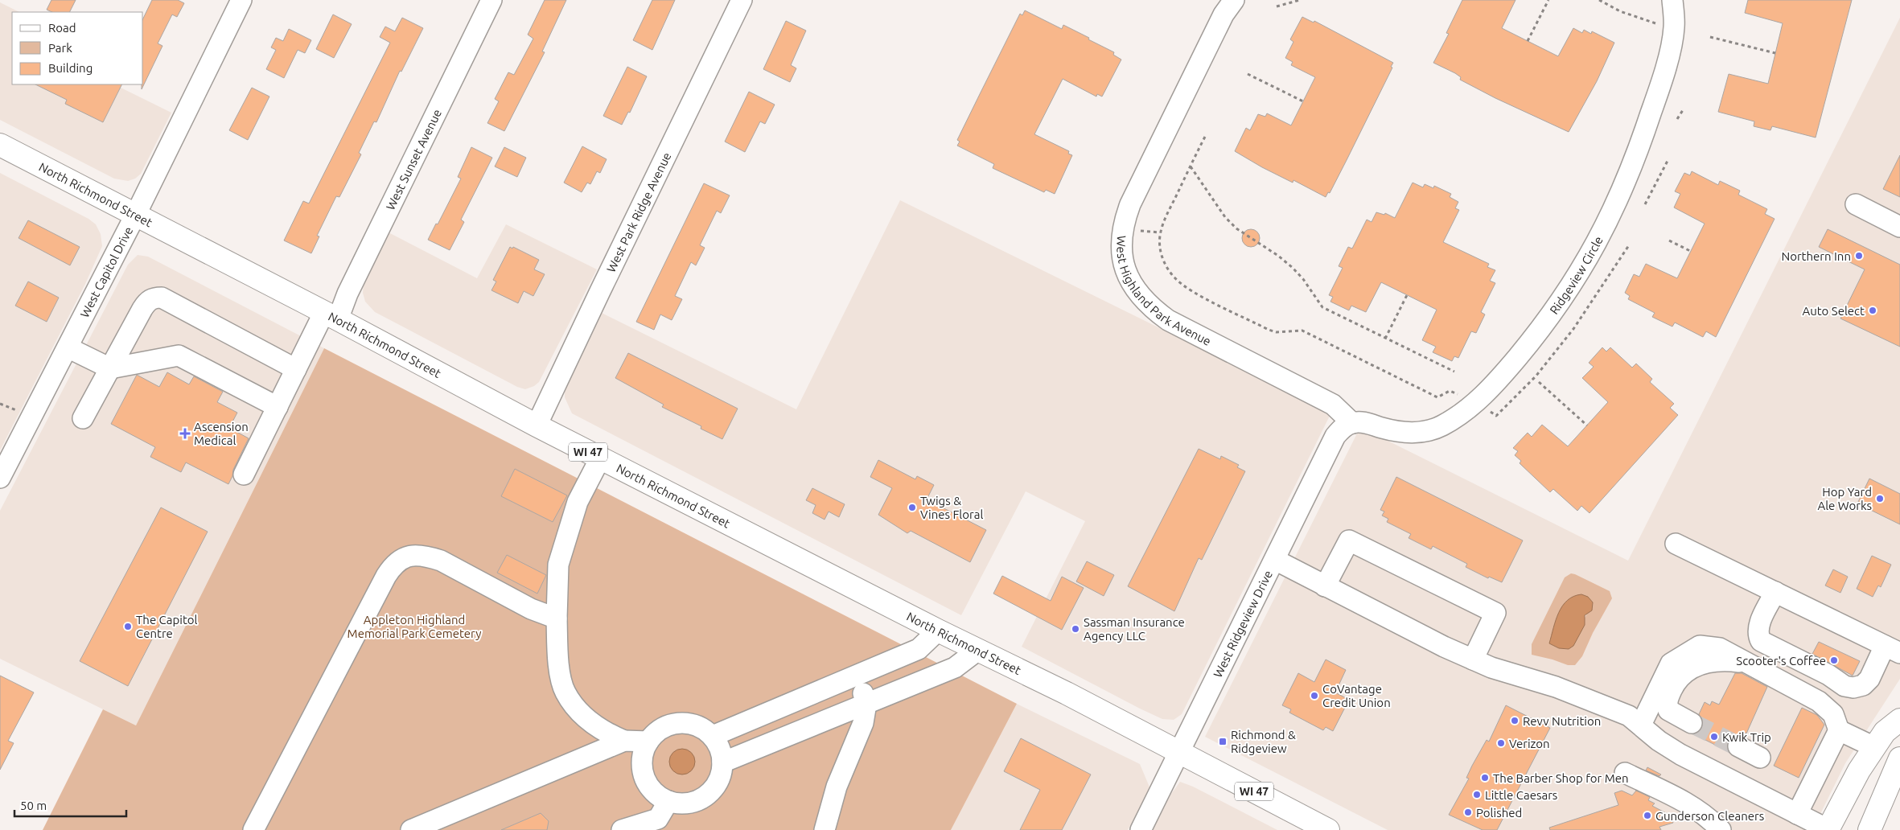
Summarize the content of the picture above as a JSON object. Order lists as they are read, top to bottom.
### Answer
{
  "streets": {
    "main road": ["North Richmond Street", "WI 47"],
    "street": [
      "West Sunset Avenue",
      "West Park Ridge Avenue",
      "West Capitol Drive",
      "Ridgeview Circle",
      "West Highland Park Avenue",
      "West Ridgeview Drive"
    ]
  },
  "crossings": [
    ["West Sunset Avenue", "North Richmond Street"],
    ["North Richmond Street", "West Park Ridge Avenue"],
    ["North Richmond Street", "West Capitol Drive"],
    ["North Richmond Street", "West Ridgeview Drive"],
    ["Ridgeview Circle", "West Highland Park Avenue"],
    ["Ridgeview Circle", "West Ridgeview Drive"],
    ["West Highland Park Avenue", "West Ridgeview Drive"]
  ],
  "parks": ["Appleton Highland Memorial Park Cemetery"],
  "places": {
    "other": [
      "Northern Inn",
      "Auto Select",
      "Hop Yard Ale Works",
      "Twigs & Vines Floral",
      "The Capitol Centre",
      "Sassman Insurance Agency LLC",
      "Scooter's Coffee",
      "CoVantage Credit Union",
      "Revv Nutrition",
      "Kwik Trip",
      "Verizon",
      "The Barber Shop for Men",
      "Little Caesars",
      "Polished",
      "Gunderson Cleaners"
    ],
    "health": ["Ascension Medical"],
    "transit": ["Richmond & Ridgeview"]
  },
  "legend": ["Road", "Park", "Building"],
  "scale_bar": "50 m"
}
